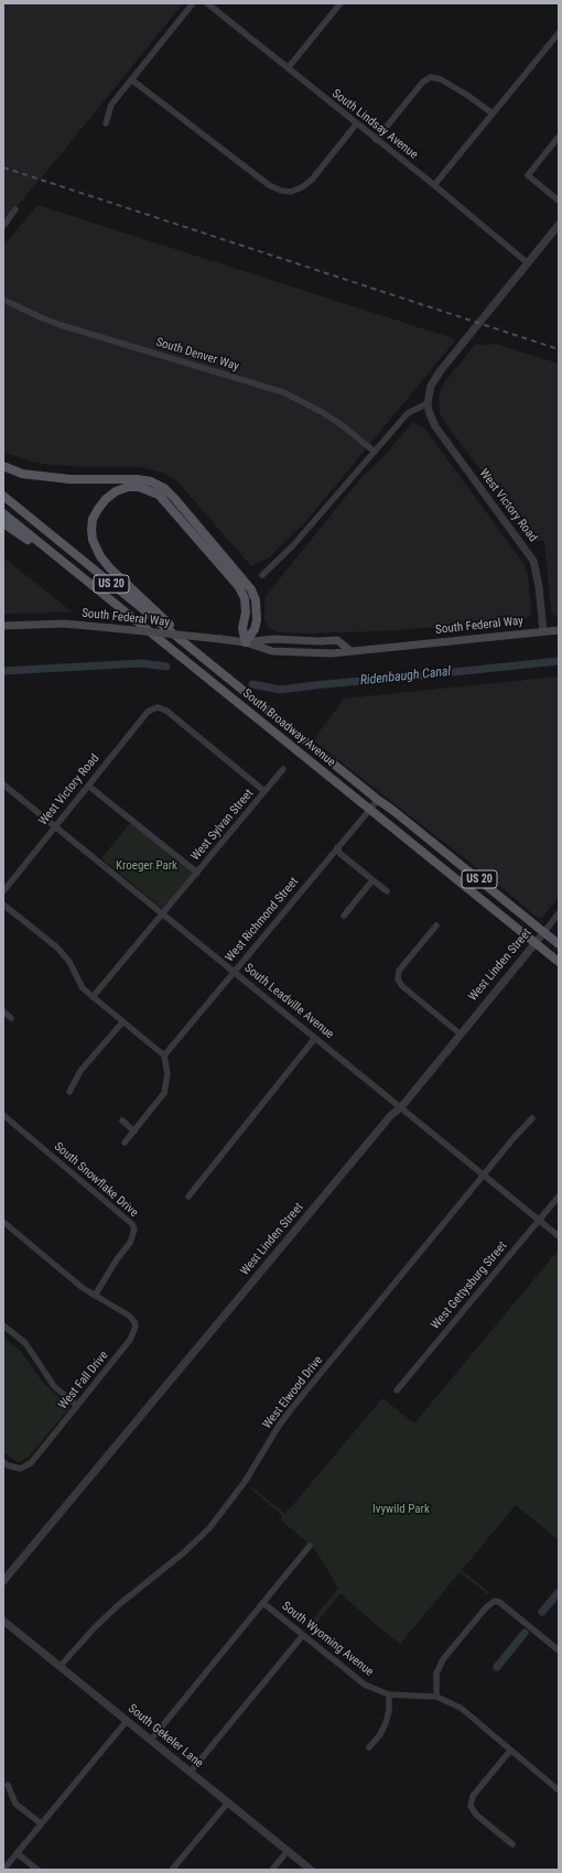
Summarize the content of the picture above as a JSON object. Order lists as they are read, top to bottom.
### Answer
{
  "streets": {
    "main road": ["US 20", "South Federal Way", "South Broadway Avenue"],
    "street": [
      "South Lindsay Avenue",
      "South Denver Way",
      "West Victory Road",
      "West Sylvan Street",
      "West Richmond Street",
      "West Linden Street",
      "South Leadville Avenue",
      "South Snowflake Drive",
      "West Gettysburg Street",
      "West Fall Drive",
      "West Elwood Drive",
      "South Wyoming Avenue",
      "South Gekeler Lane"
    ]
  },
  "crossings": [
    ["West Victory Road", "South Federal Way"],
    ["West Victory Road", "West Sylvan Street"],
    ["West Victory Road", "South Leadville Avenue"],
    ["South Broadway Avenue", "West Richmond Street"],
    ["South Broadway Avenue", "West Linden Street"],
    ["West Sylvan Street", "South Leadville Avenue"],
    ["West Richmond Street", "South Leadville Avenue"],
    ["West Linden Street", "South Leadville Avenue"],
    ["South Leadville Avenue", "West Gettysburg Street"],
    ["South Leadville Avenue", "West Elwood Drive"],
    ["South Snowflake Drive", "West Fall Drive"],
    ["West Elwood Drive", "South Gekeler Lane"]
  ],
  "water": ["Ridenbaugh Canal"],
  "parks": ["Kroeger Park", "Ivywild Park"]
}
